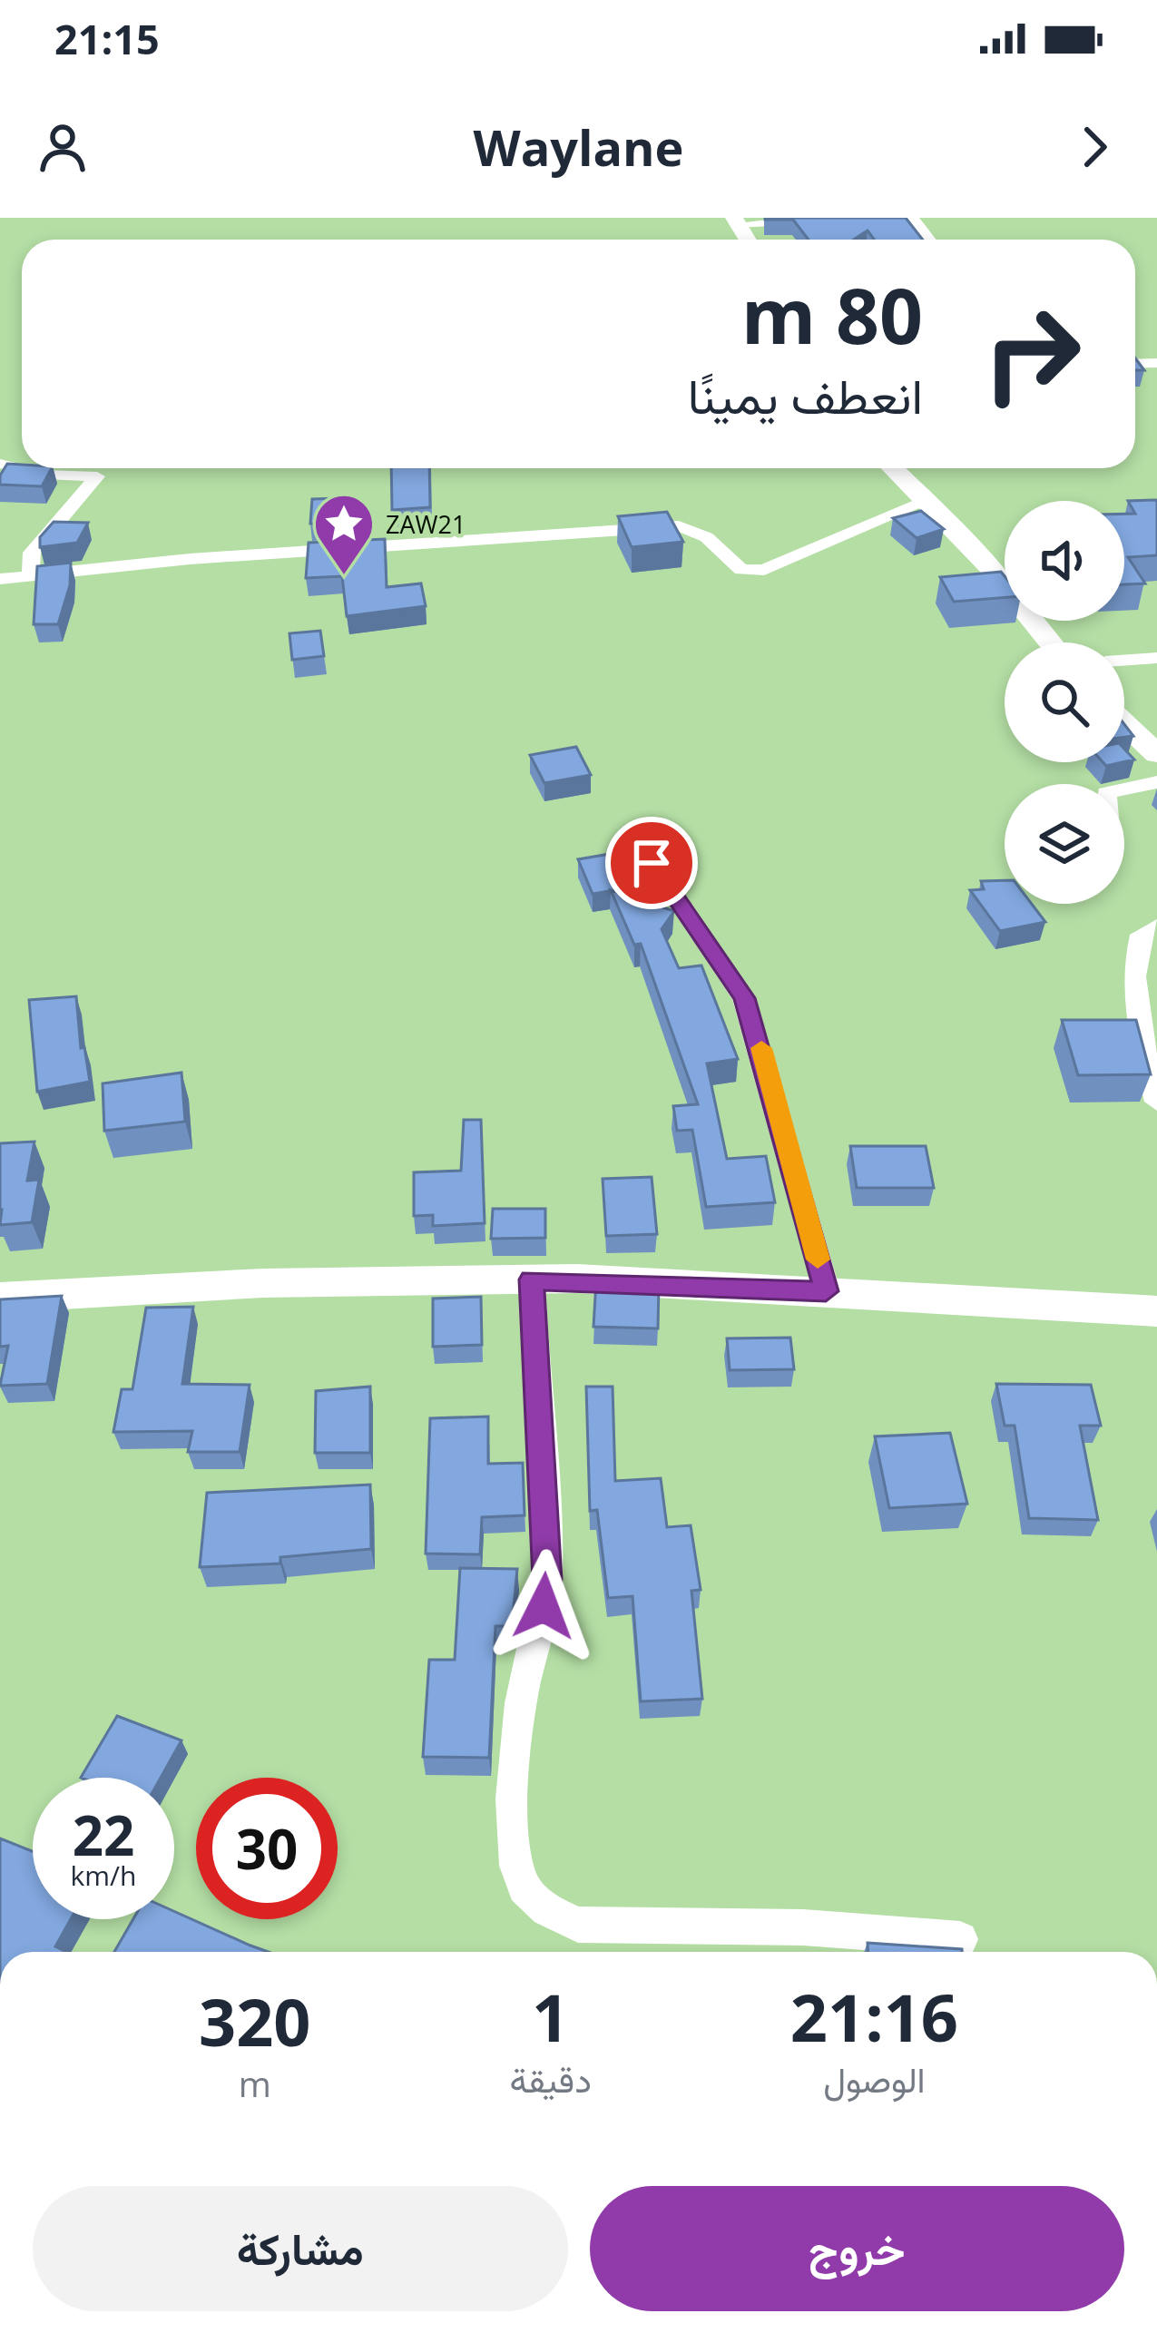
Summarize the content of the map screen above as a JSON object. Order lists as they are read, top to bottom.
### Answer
{
  "places": {
    "place": ["ZAW21"]
  },
  "page": {
    "status": "21:15",
    "header": "Waylane",
    "turn": ["80 m", "انعطف يمينًا"],
    "speed": "22 km/h",
    "limit": "30",
    "eta": [
      "21:16",
      "الوصول",
      "1",
      "دقيقة",
      "320",
      "m"
    ],
    "buttons": ["خروج", "مشاركة"]
  }
}
